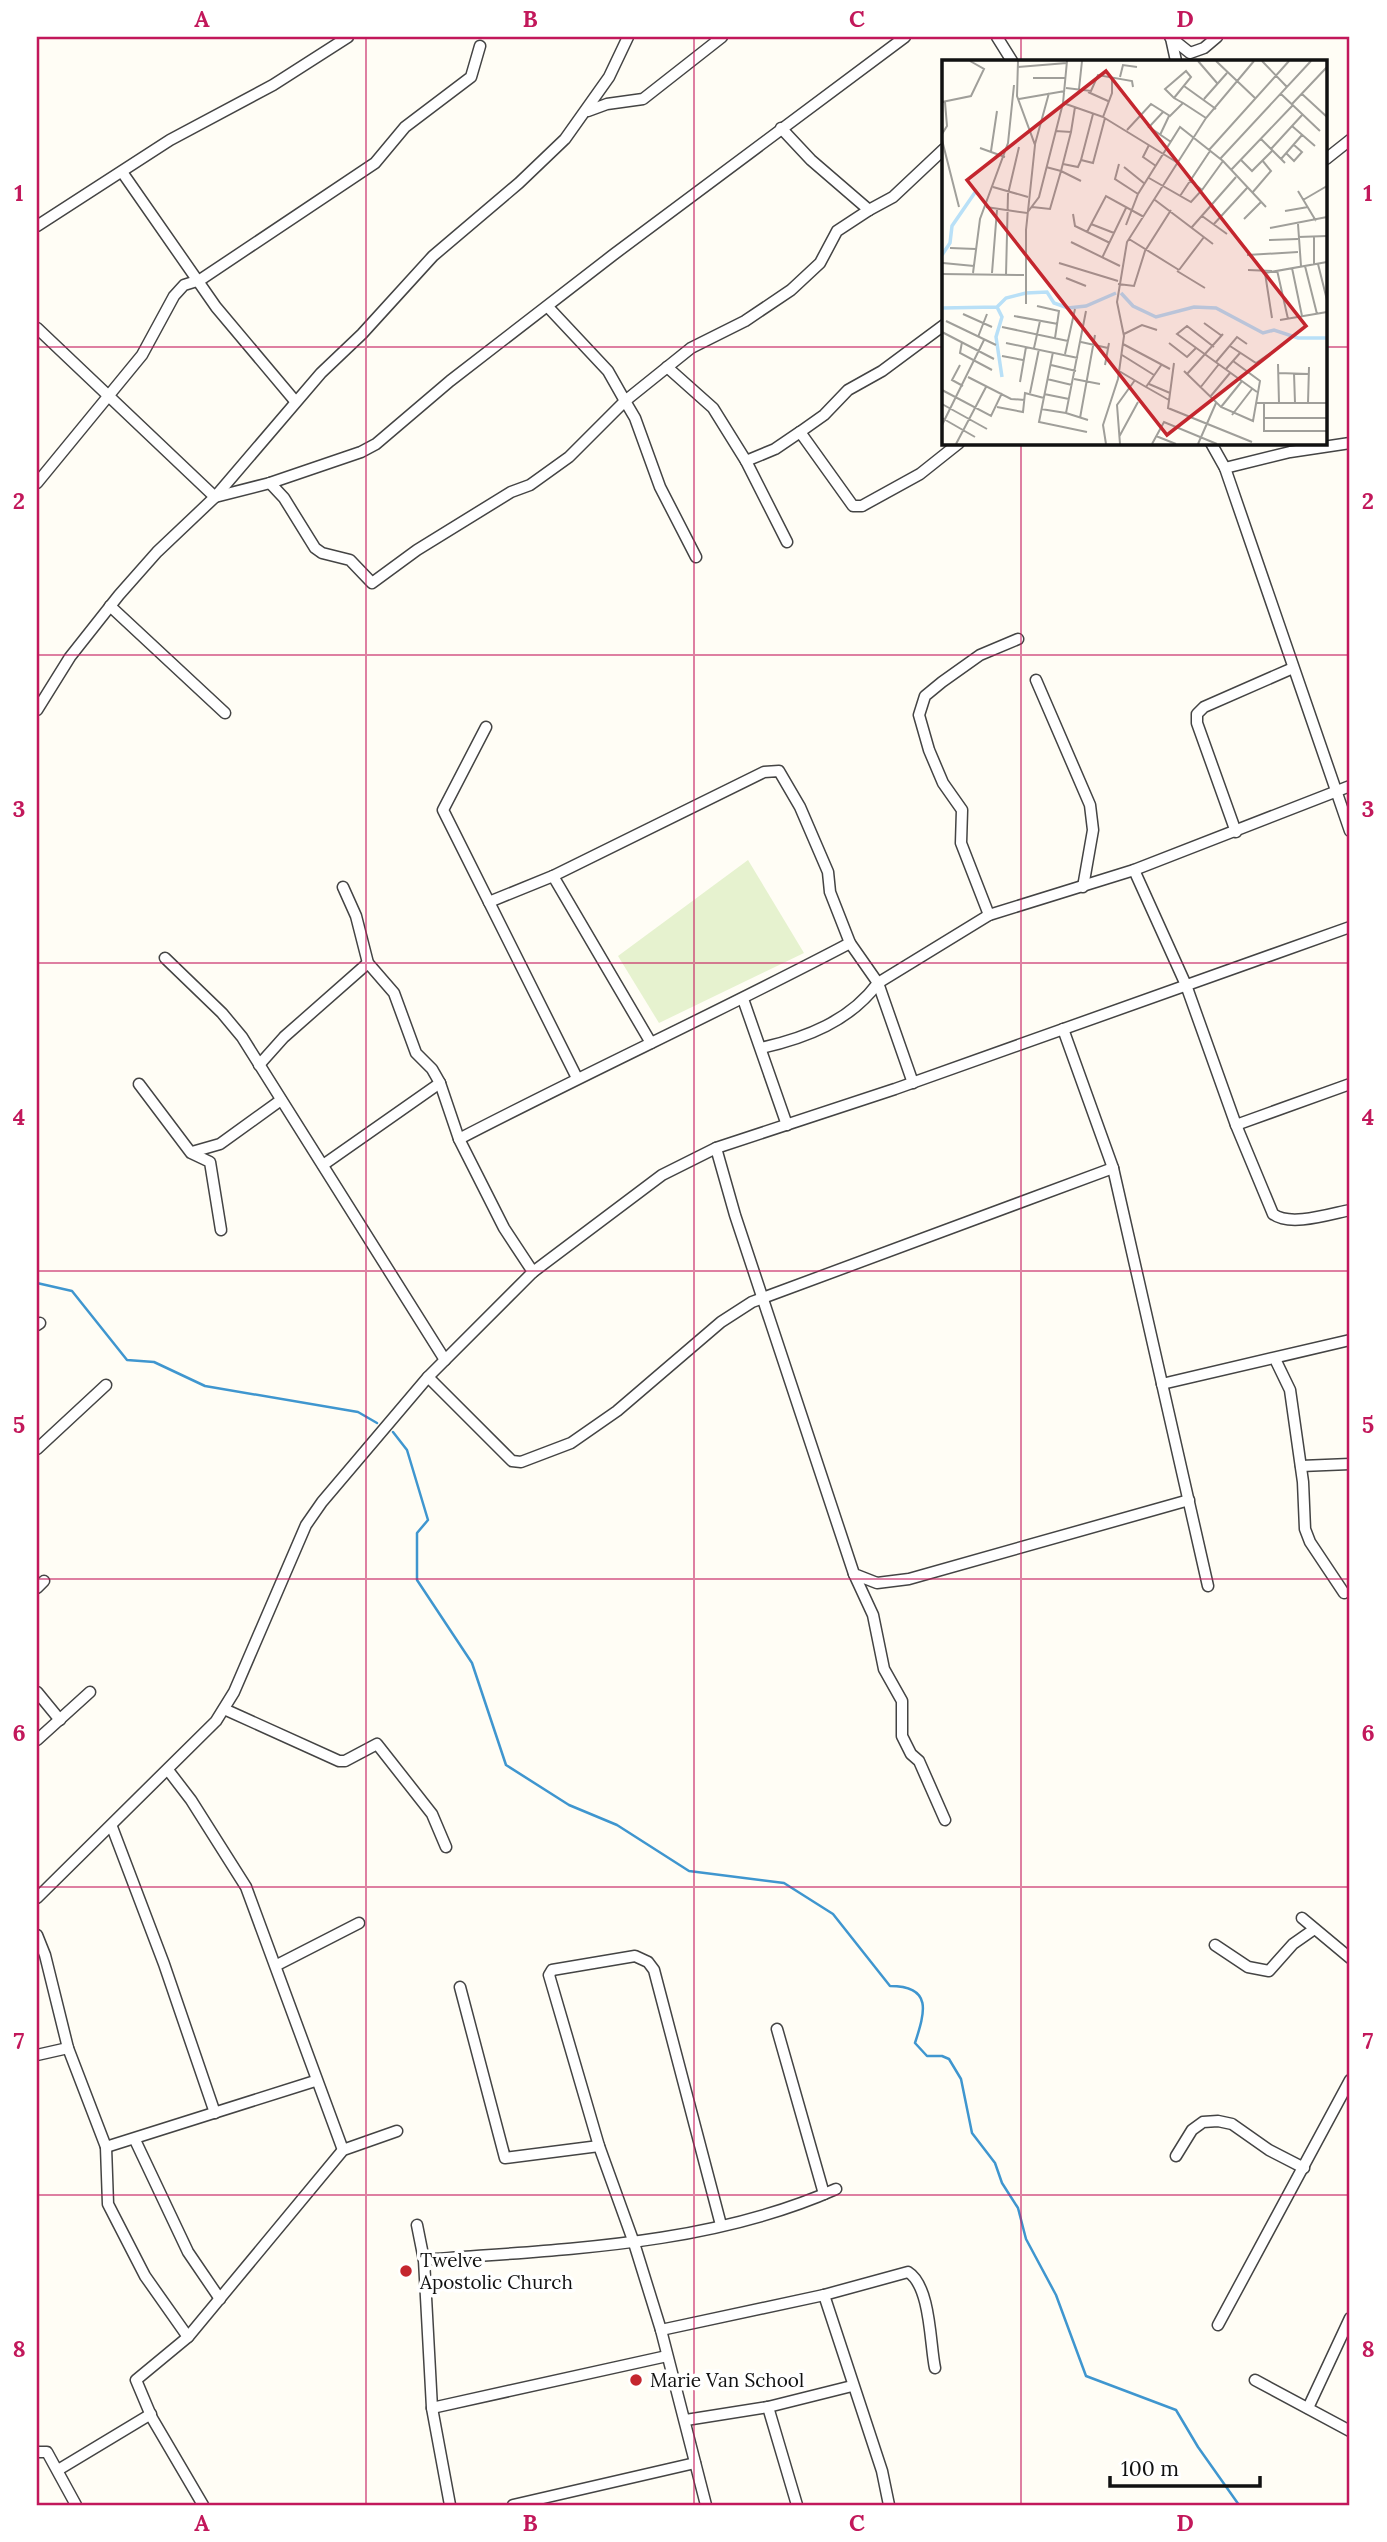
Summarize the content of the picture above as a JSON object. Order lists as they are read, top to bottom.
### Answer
{
  "places": ["Twelve Apostolic Church", "Marie Van School"],
  "scale_bar": "100 m",
  "grid": {
    "columns": [
      "A",
      "B",
      "C",
      "D"
    ],
    "rows": [
      "1",
      "2",
      "3",
      "4",
      "5",
      "6",
      "7",
      "8"
    ]
  }
}
